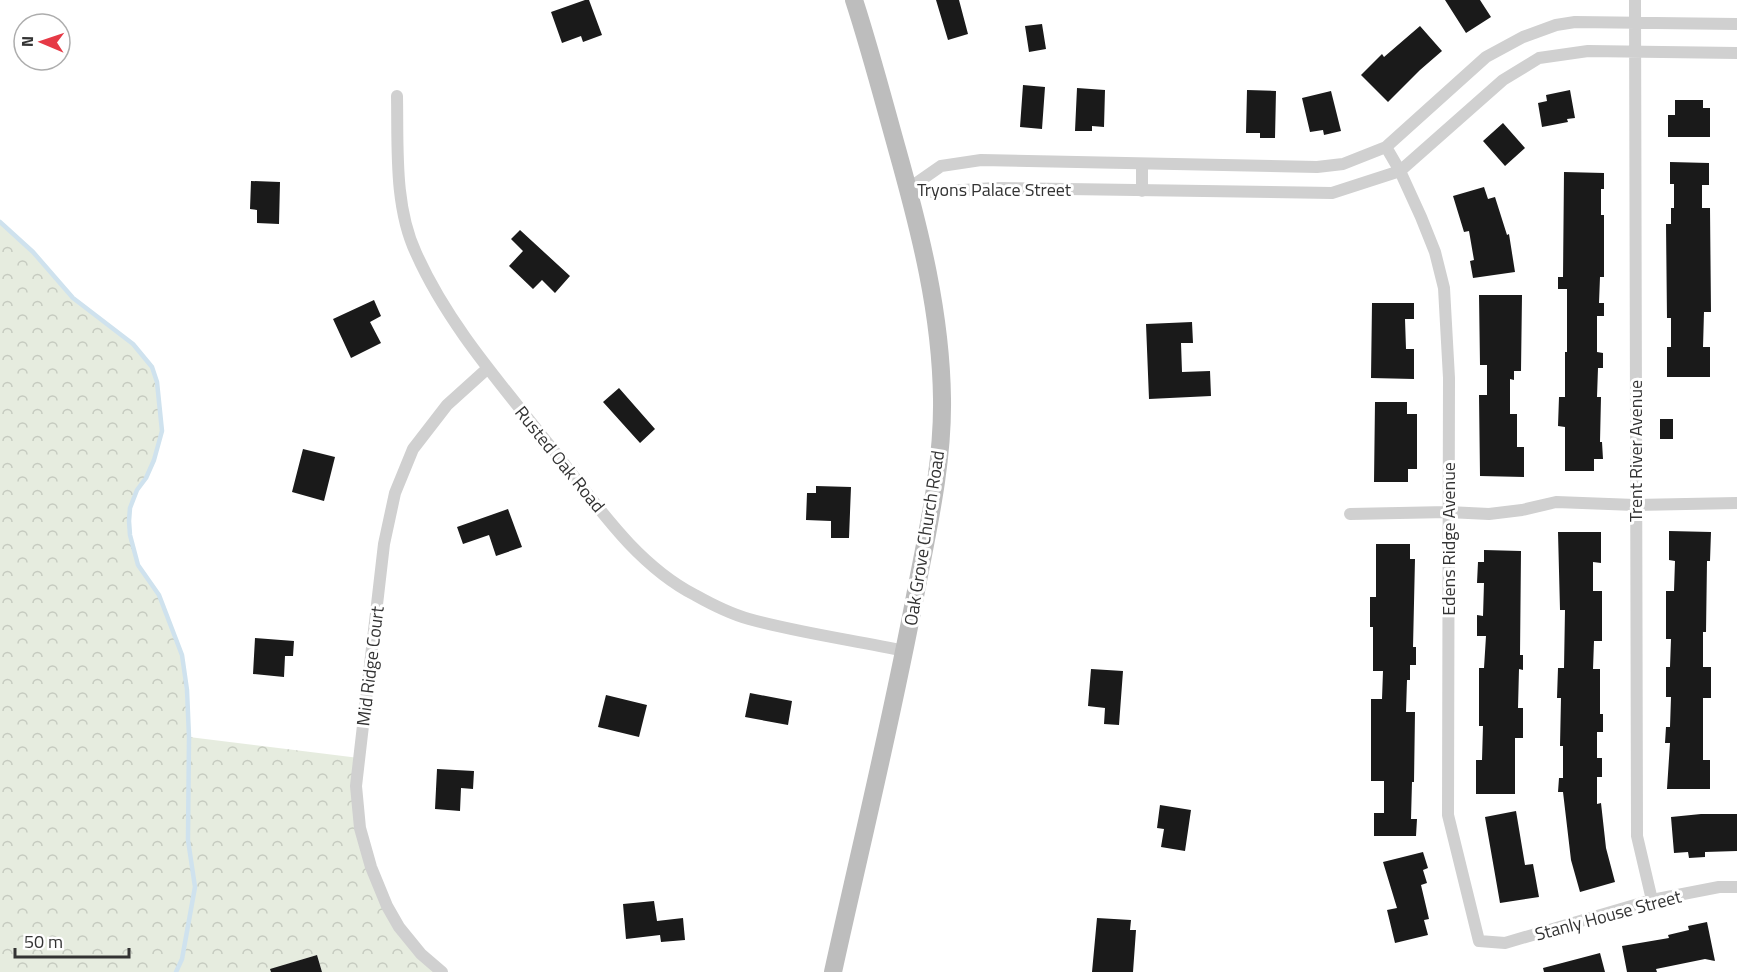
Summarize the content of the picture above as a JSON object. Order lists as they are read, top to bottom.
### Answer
{
  "streets": {
    "main road": ["Oak Grove Church Road"],
    "street": [
      "Tryons Palace Street",
      "Trent River Avenue",
      "Rusted Oak Road",
      "Edens Ridge Avenue",
      "Mid Ridge Court",
      "Stanly House Street"
    ]
  },
  "crossings": [
    ["Tryons Palace Street", "Trent River Avenue"],
    ["Tryons Palace Street", "Oak Grove Church Road"],
    ["Tryons Palace Street", "Edens Ridge Avenue"],
    ["Trent River Avenue", "Stanly House Street"],
    ["Rusted Oak Road", "Oak Grove Church Road"],
    ["Rusted Oak Road", "Mid Ridge Court"],
    ["Edens Ridge Avenue", "Stanly House Street"]
  ],
  "scale_bar": "50 m",
  "north": "left"
}
